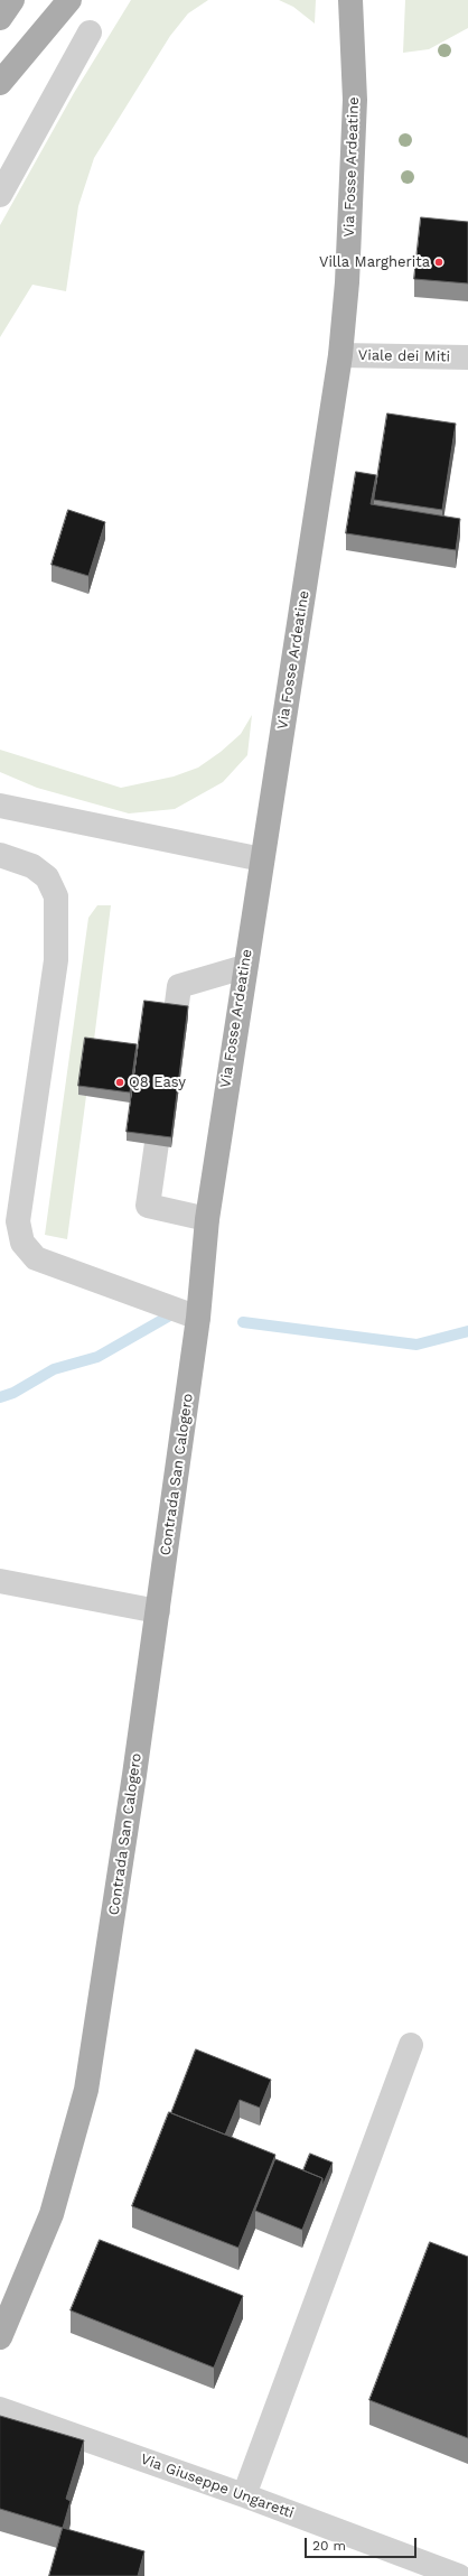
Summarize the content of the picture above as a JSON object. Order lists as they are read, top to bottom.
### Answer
{
  "streets": {
    "main road": ["Via Fosse Ardeatine", "Contrada San Calogero"],
    "street": ["Viale dei Miti", "Via Giuseppe Ungaretti"]
  },
  "crossings": [
    ["Via Fosse Ardeatine", "Viale dei Miti"],
    ["Via Fosse Ardeatine", "Contrada San Calogero"]
  ],
  "places": ["Villa Margherita", "Q8 Easy"],
  "scale_bar": "20 m"
}
